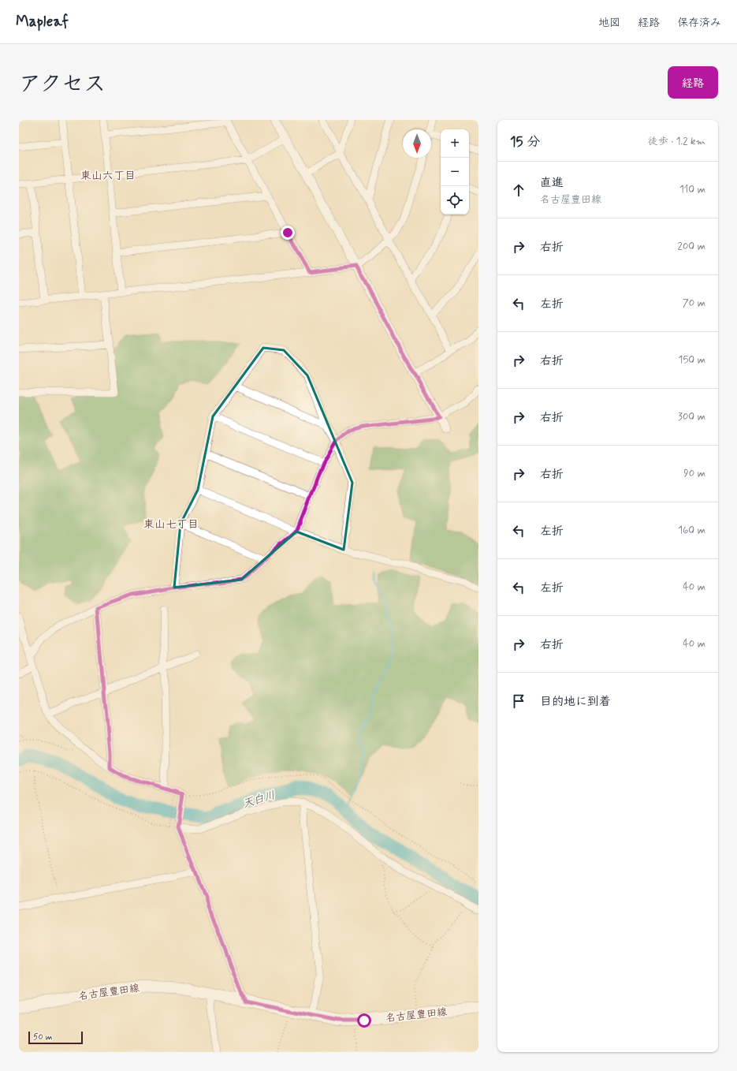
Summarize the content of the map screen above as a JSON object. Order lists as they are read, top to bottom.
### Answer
{
  "streets": {
    "main road": ["名古屋豊田線"]
  },
  "districts": ["東山六丁目", "東山七丁目"],
  "water": ["天白川"],
  "scale_bar": "50 m",
  "north": "bottom",
  "page": {
    "header": "Mapleaf",
    "nav": ["地図", "経路", "保存済み"],
    "title": "アクセス",
    "buttons": "経路",
    "heading": ["15 分", "徒歩 · 1.2 km"],
    "map_buttons": ["+", "−"],
    "list": [
      ["直進", "名古屋豊田線", "110 m"],
      ["右折", "200 m"],
      ["左折", "70 m"],
      ["右折", "150 m"],
      ["右折", "300 m"],
      ["右折", "90 m"],
      ["左折", "160 m"],
      ["左折", "40 m"],
      ["右折", "40 m"],
      "目的地に到着"
    ],
    "scale": "50 m"
  }
}
